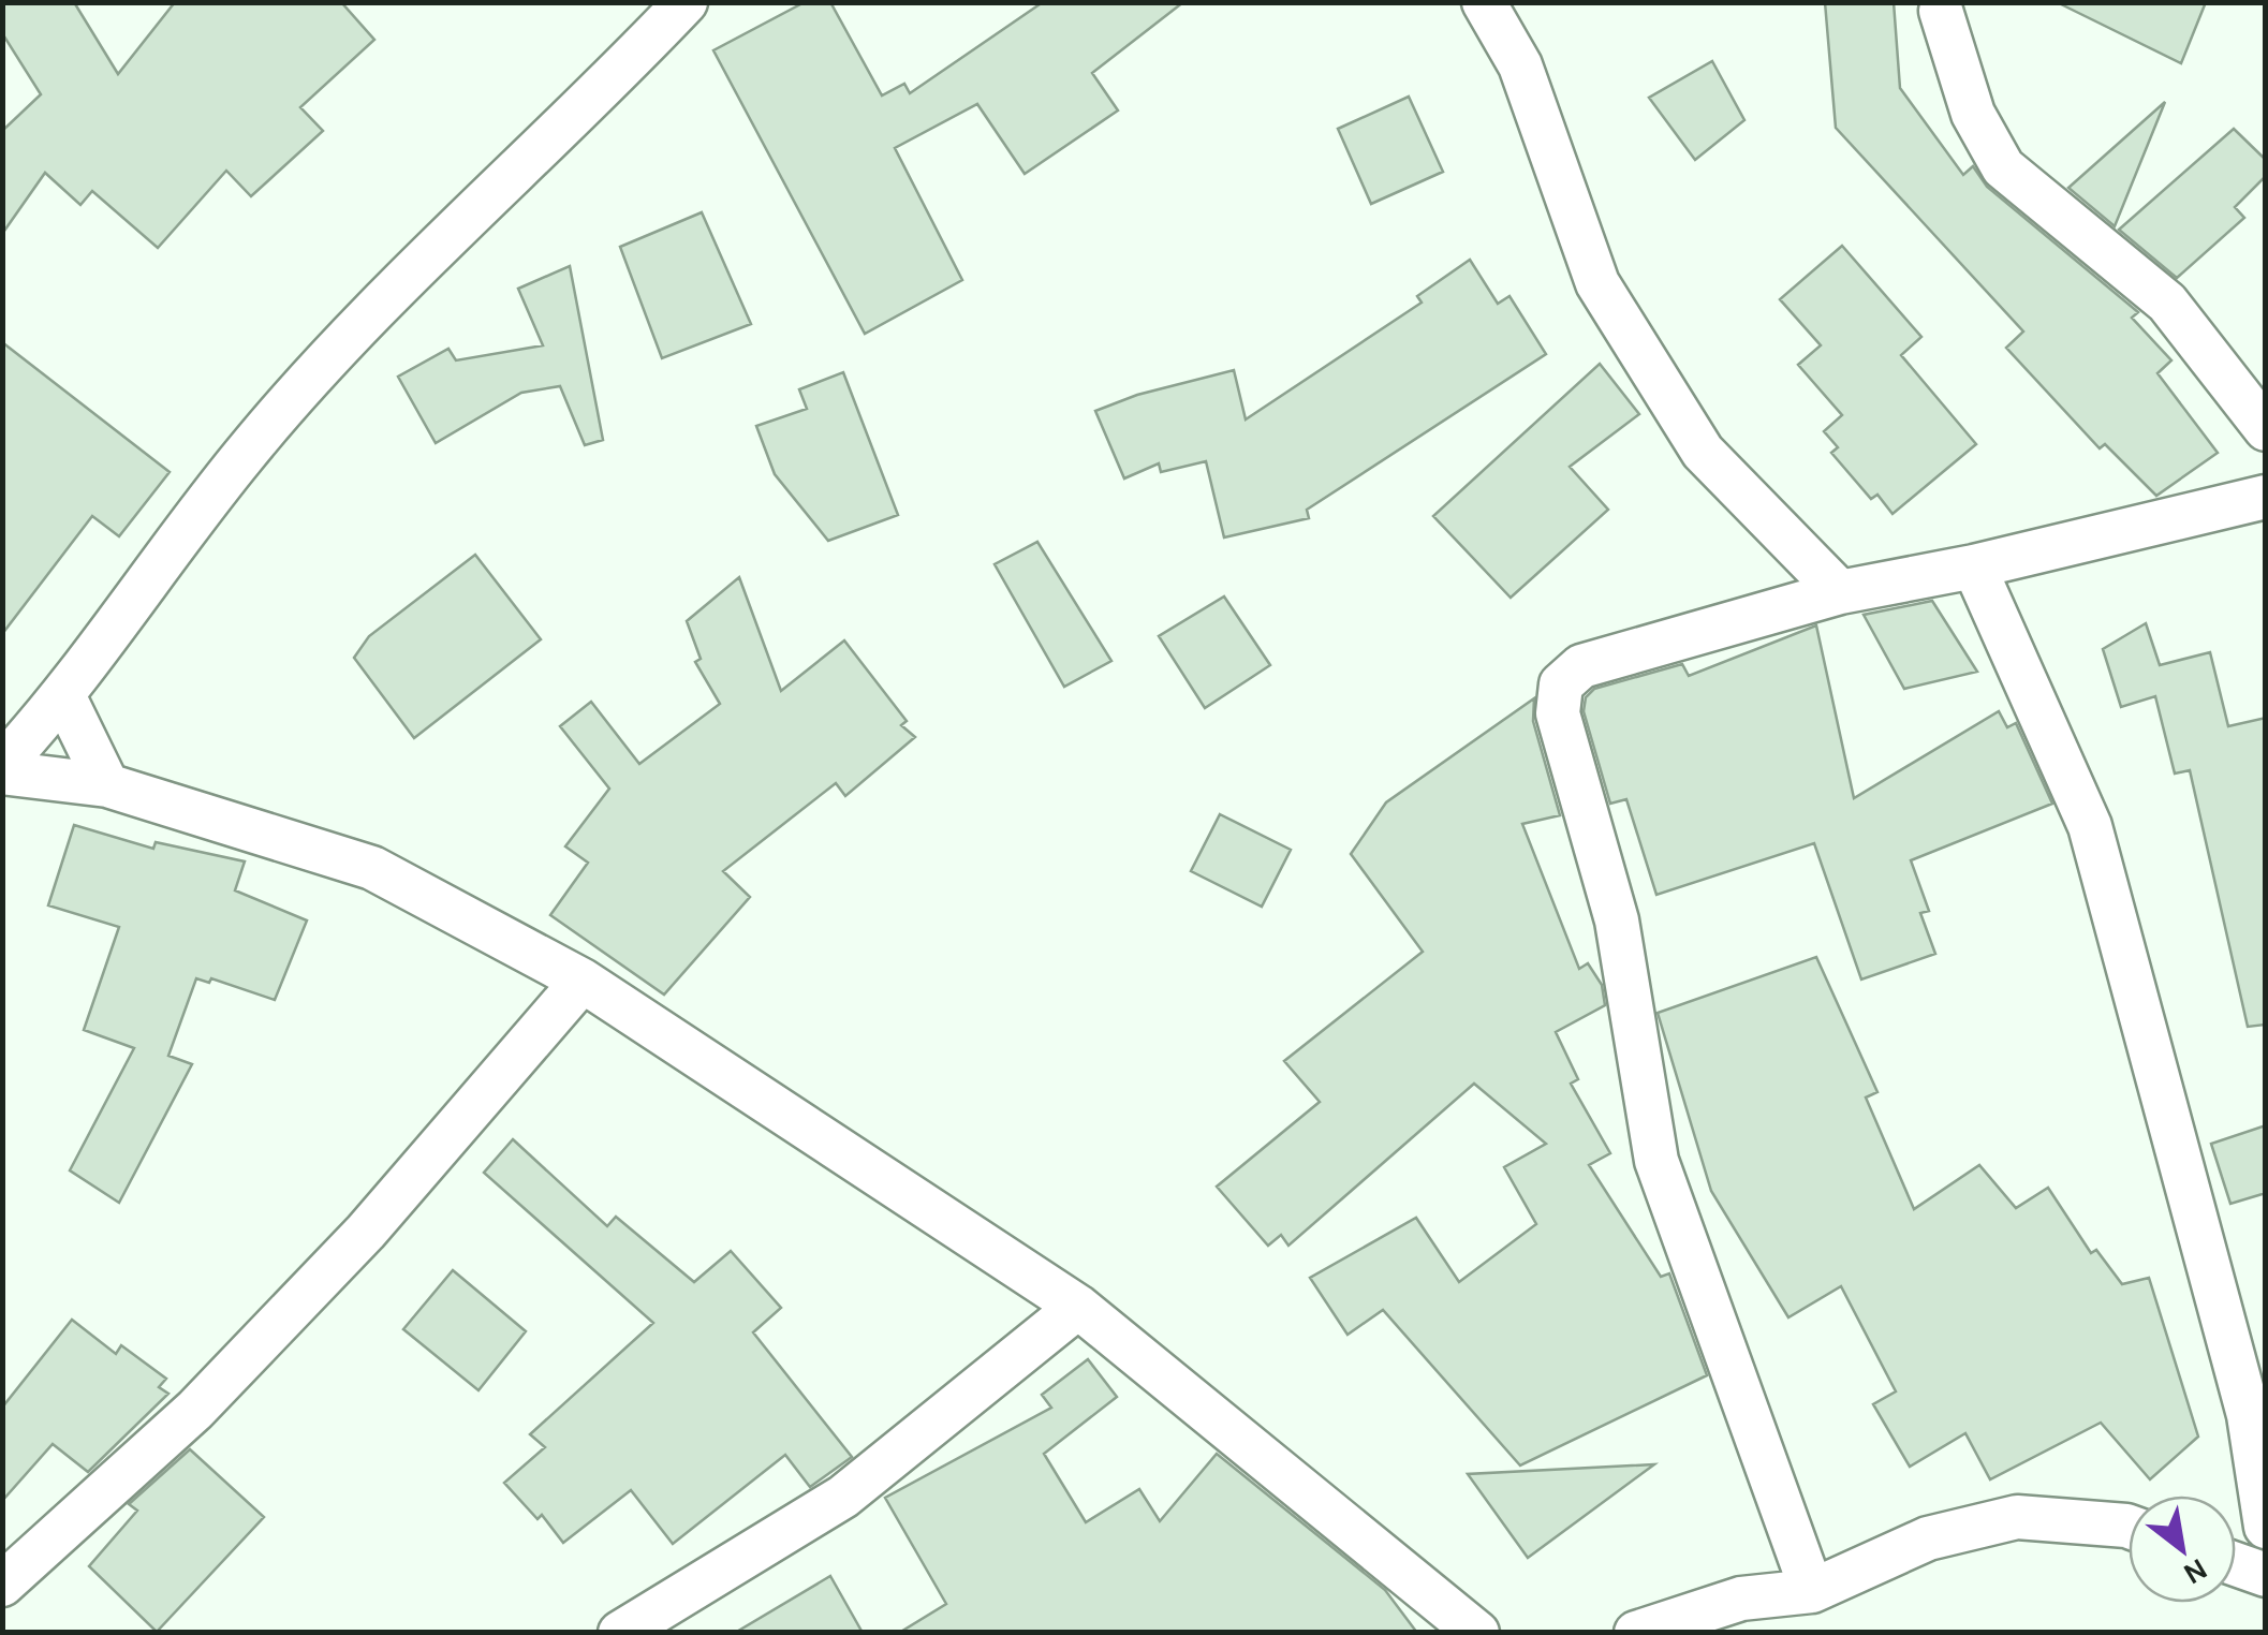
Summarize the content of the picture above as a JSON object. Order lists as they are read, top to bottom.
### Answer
{
  "north": "bottom right"
}
